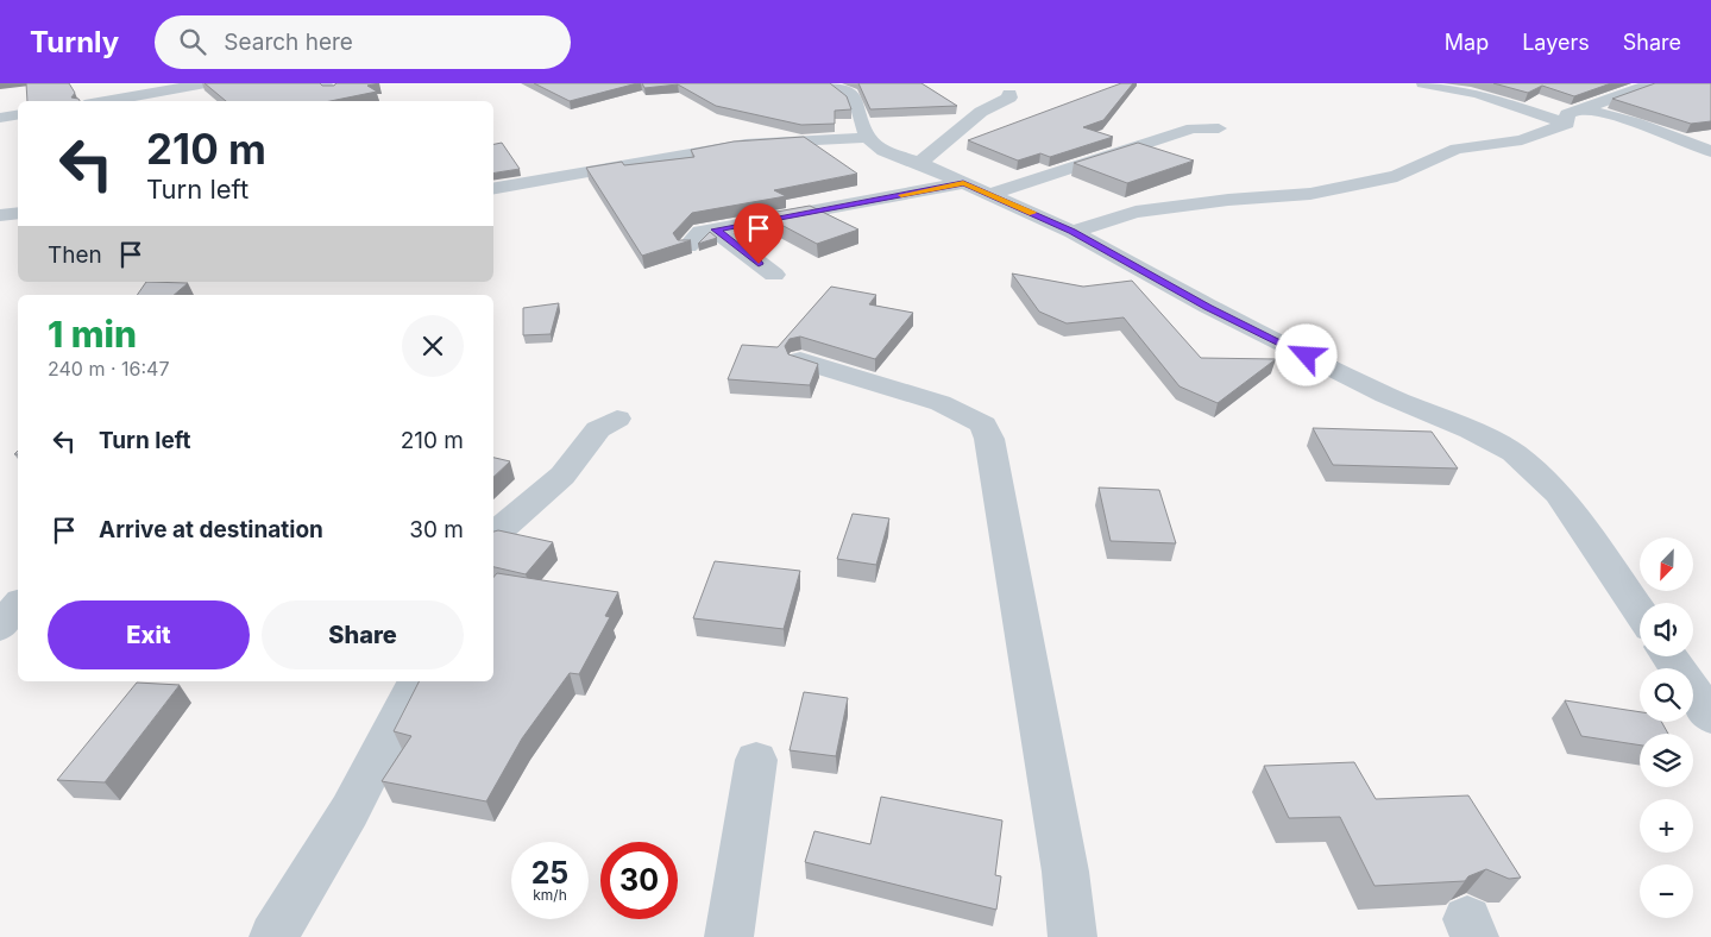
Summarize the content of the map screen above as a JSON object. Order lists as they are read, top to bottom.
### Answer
{
  "north": "bottom left",
  "page": {
    "header": "Turnly",
    "search": "Search here",
    "nav": ["Map", "Layers", "Share"],
    "turn": ["210 m", "Turn left"],
    "then": "Then",
    "heading": ["1 min", "240 m · 16:47"],
    "list": [
      {
        "name": "Turn left",
        "value": "210 m"
      },
      {
        "name": "Arrive at destination",
        "value": "30 m"
      }
    ],
    "map_buttons": ["+", "−"],
    "buttons": ["Exit", "Share"],
    "speed": "25 km/h",
    "limit": "30"
  }
}
